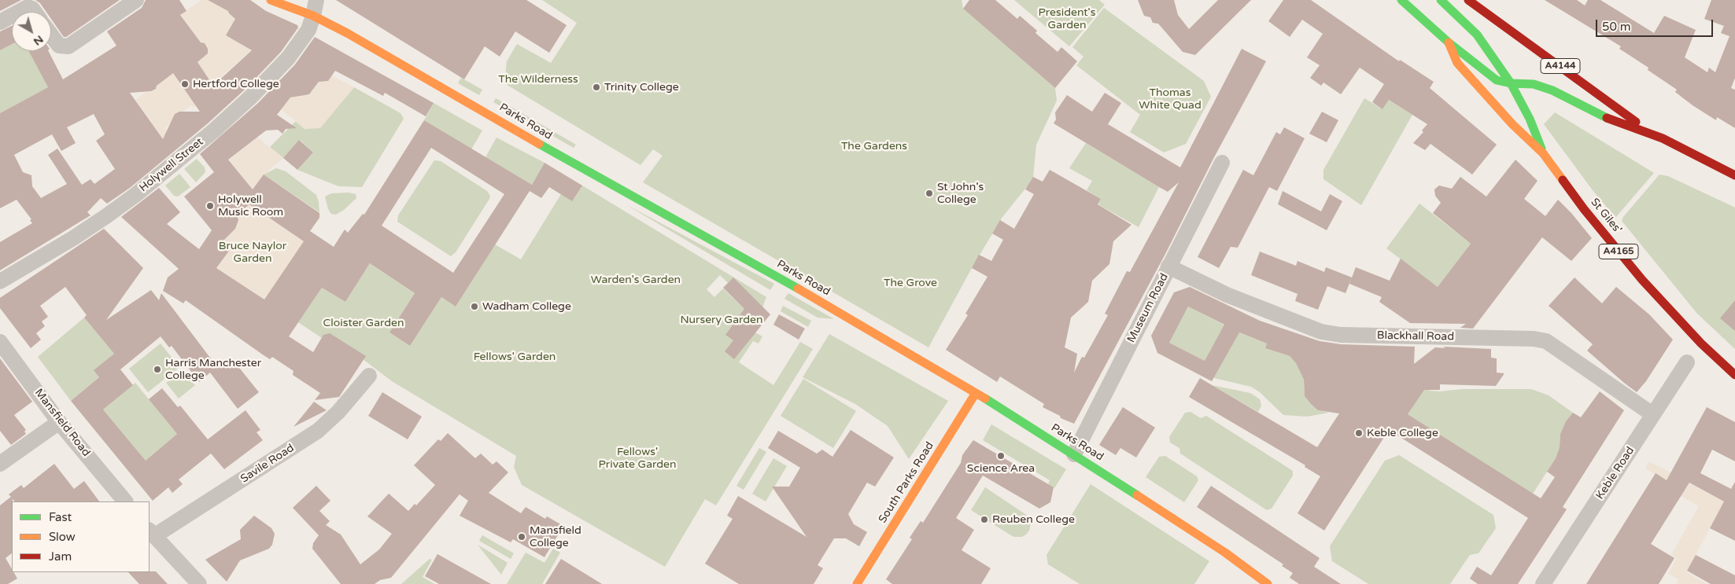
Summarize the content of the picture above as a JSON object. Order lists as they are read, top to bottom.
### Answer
{
  "streets": {
    "street": [
      "A4144",
      "Parks Road",
      "Holywell Street",
      "St Giles'",
      "A4165",
      "Museum Road",
      "Blackhall Road",
      "Mansfield Road",
      "Savile Road",
      "Keble Road",
      "South Parks Road"
    ]
  },
  "crossings": [
    ["A4144", "St Giles'"],
    ["Parks Road", "Holywell Street"],
    ["Parks Road", "Museum Road"],
    ["Parks Road", "South Parks Road"],
    ["Museum Road", "Blackhall Road"],
    ["Blackhall Road", "Keble Road"]
  ],
  "parks": [
    "President's Garden",
    "The Wilderness",
    "Thomas White Quad",
    "The Gardens",
    "Bruce Naylor Garden",
    "Warden's Garden",
    "The Grove",
    "Nursery Garden",
    "Cloister Garden",
    "Fellows' Garden",
    "Fellows' Private Garden"
  ],
  "places": [
    "Hertford College",
    "Trinity College",
    "St John's College",
    "Holywell Music Room",
    "Wadham College",
    "Harris Manchester College",
    "Keble College",
    "Science Area",
    "Reuben College",
    "Mansfield College"
  ],
  "legend": ["Fast", "Slow", "Jam"],
  "scale_bar": "50 m",
  "north": "bottom right"
}
